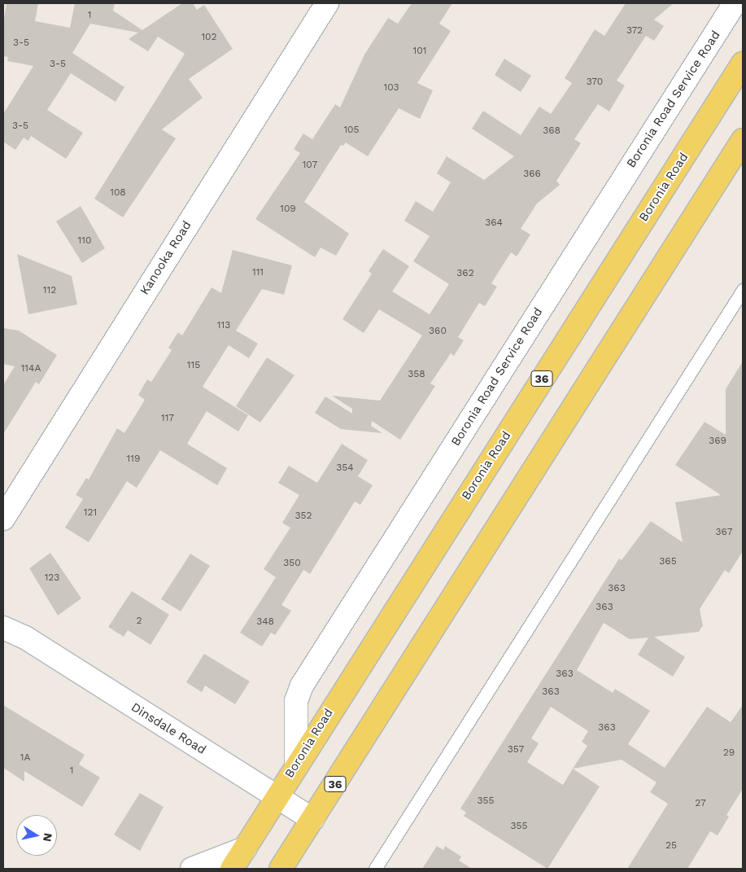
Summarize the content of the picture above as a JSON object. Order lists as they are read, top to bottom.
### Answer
{
  "streets": {
    "main road": ["Boronia Road", "36"],
    "street": ["Boronia Road Service Road", "Kanooka Road", "Dinsdale Road"]
  },
  "crossings": [
    ["Boronia Road Service Road", "Boronia Road"],
    ["Boronia Road", "Dinsdale Road"],
    ["36", "Dinsdale Road"]
  ],
  "house_numbers": [
    "1",
    "372",
    "102",
    "3-5",
    "101",
    "3-5",
    "370",
    "103",
    "3-5",
    "105",
    "368",
    "107",
    "366",
    "108",
    "109",
    "364",
    "110",
    "111",
    "362",
    "112",
    "113",
    "360",
    "115",
    "114A",
    "358",
    "117",
    "369",
    "119",
    "354",
    "121",
    "352",
    "367",
    "365",
    "350",
    "123",
    "363",
    "363",
    "2",
    "348",
    "363",
    "363",
    "363",
    "357",
    "29",
    "1A",
    "1",
    "355",
    "27",
    "355",
    "25"
  ],
  "north": "right"
}
